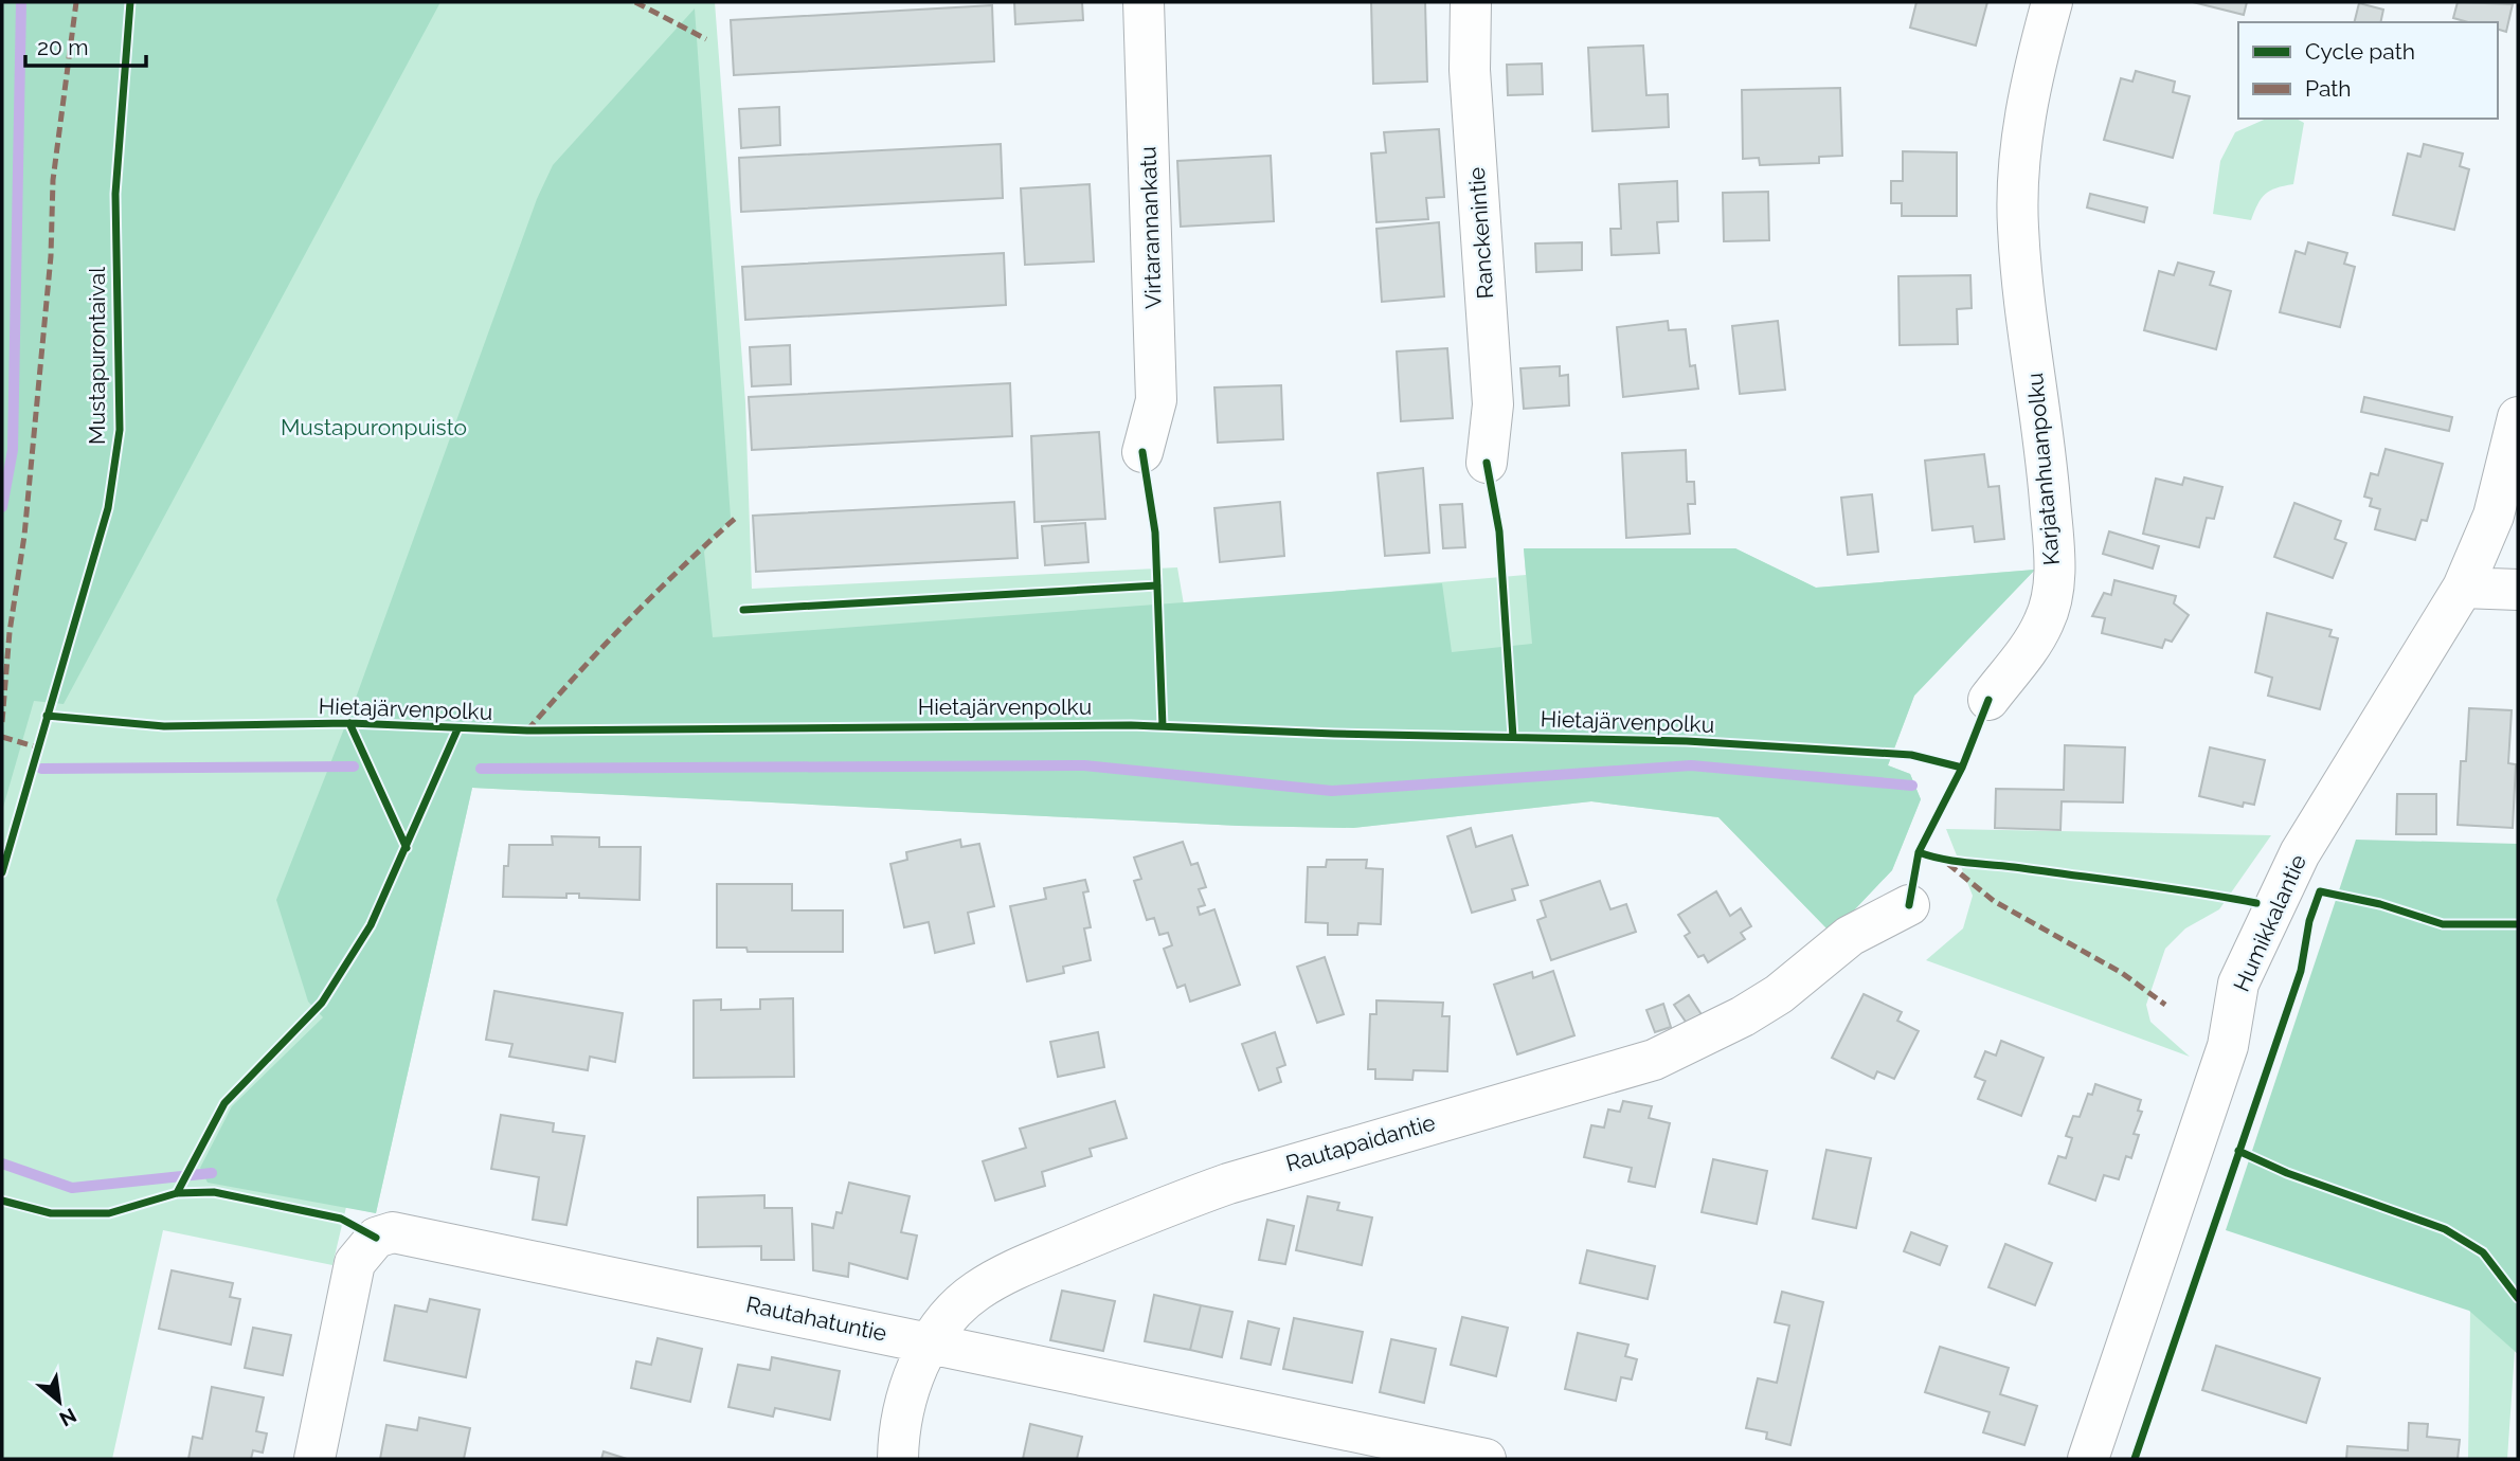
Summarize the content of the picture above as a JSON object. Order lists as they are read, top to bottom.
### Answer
{
  "streets": {
    "street": [
      "Virtarannankatu",
      "Ranckenintie",
      "Karjatanhuanpolku",
      "Humikkalantie",
      "Rautapaidantie",
      "Rautahatuntie"
    ],
    "cycle path": ["Mustapurontaival", "Hietajärvenpolku"]
  },
  "crossings": [
    ["Rautapaidantie", "Rautahatuntie"]
  ],
  "parks": ["Mustapuronpuisto"],
  "legend": ["Cycle path", "Path"],
  "scale_bar": "20 m",
  "north": "bottom right"
}
